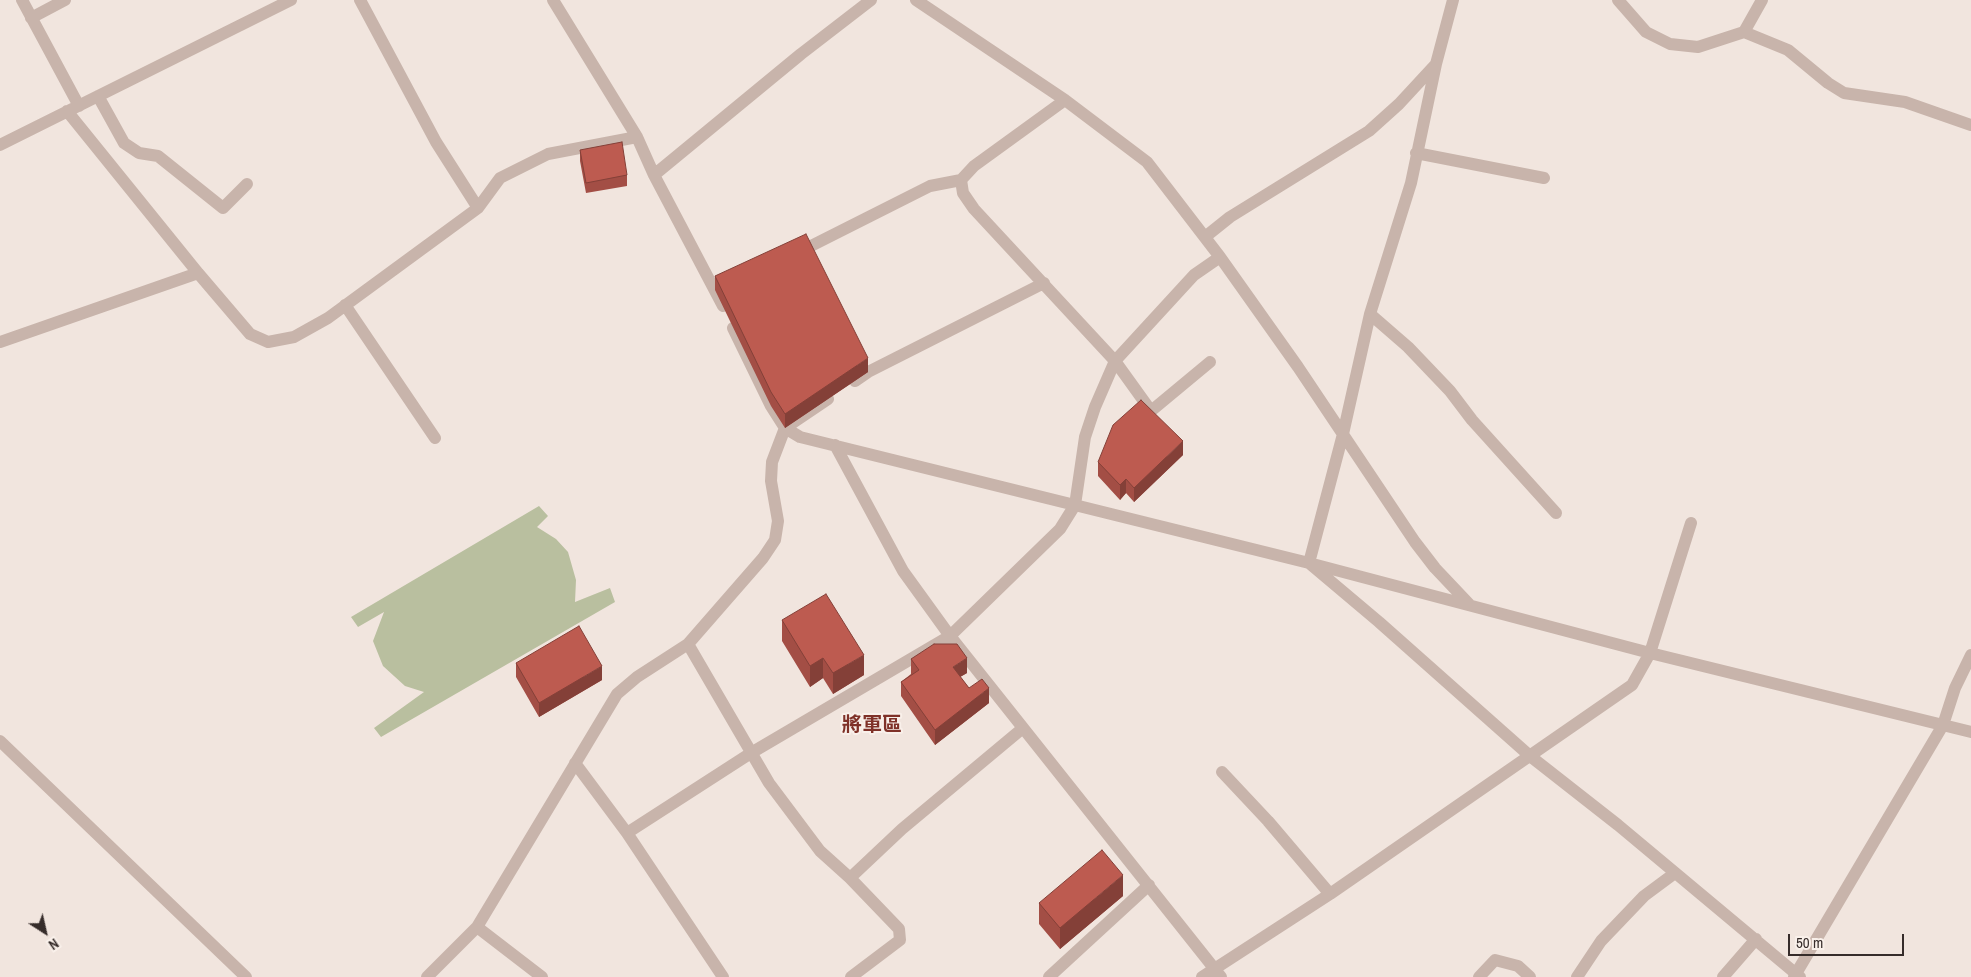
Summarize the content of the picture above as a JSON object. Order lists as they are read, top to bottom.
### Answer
{
  "districts": ["將軍區"],
  "scale_bar": "50 m",
  "north": "bottom right"
}
